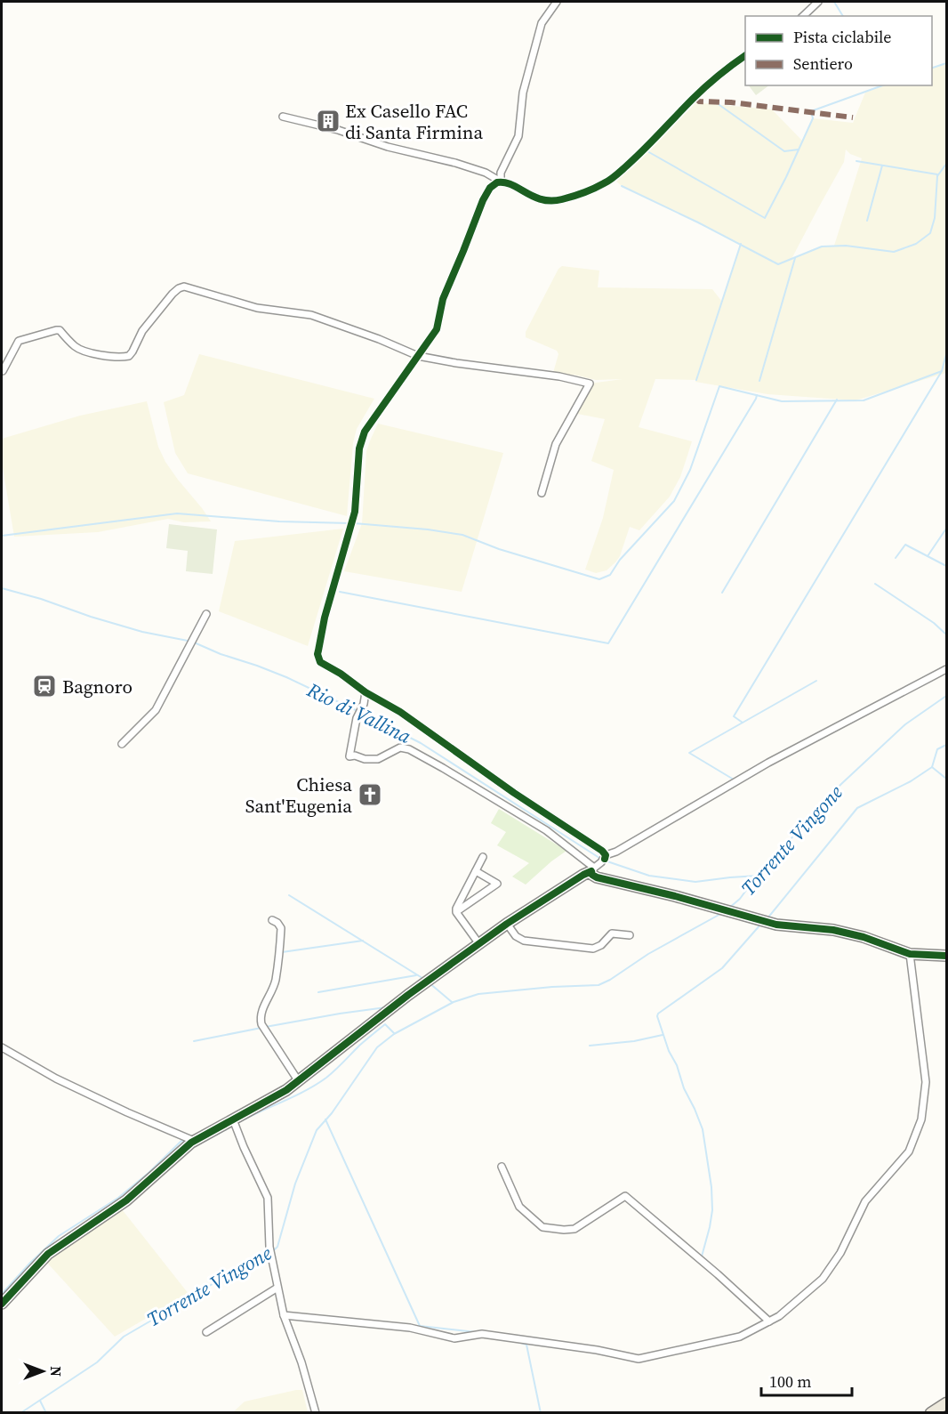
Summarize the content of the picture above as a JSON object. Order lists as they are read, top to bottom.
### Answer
{
  "water": ["Rio di Vallina", "Torrente Vingone"],
  "places": {
    "building": ["Ex Casello FAC di Santa Firmina"],
    "station": ["Bagnoro"],
    "church": ["Chiesa Sant'Eugenia"]
  },
  "legend": ["Pista ciclabile", "Sentiero"],
  "scale_bar": "100 m",
  "north": "right"
}
